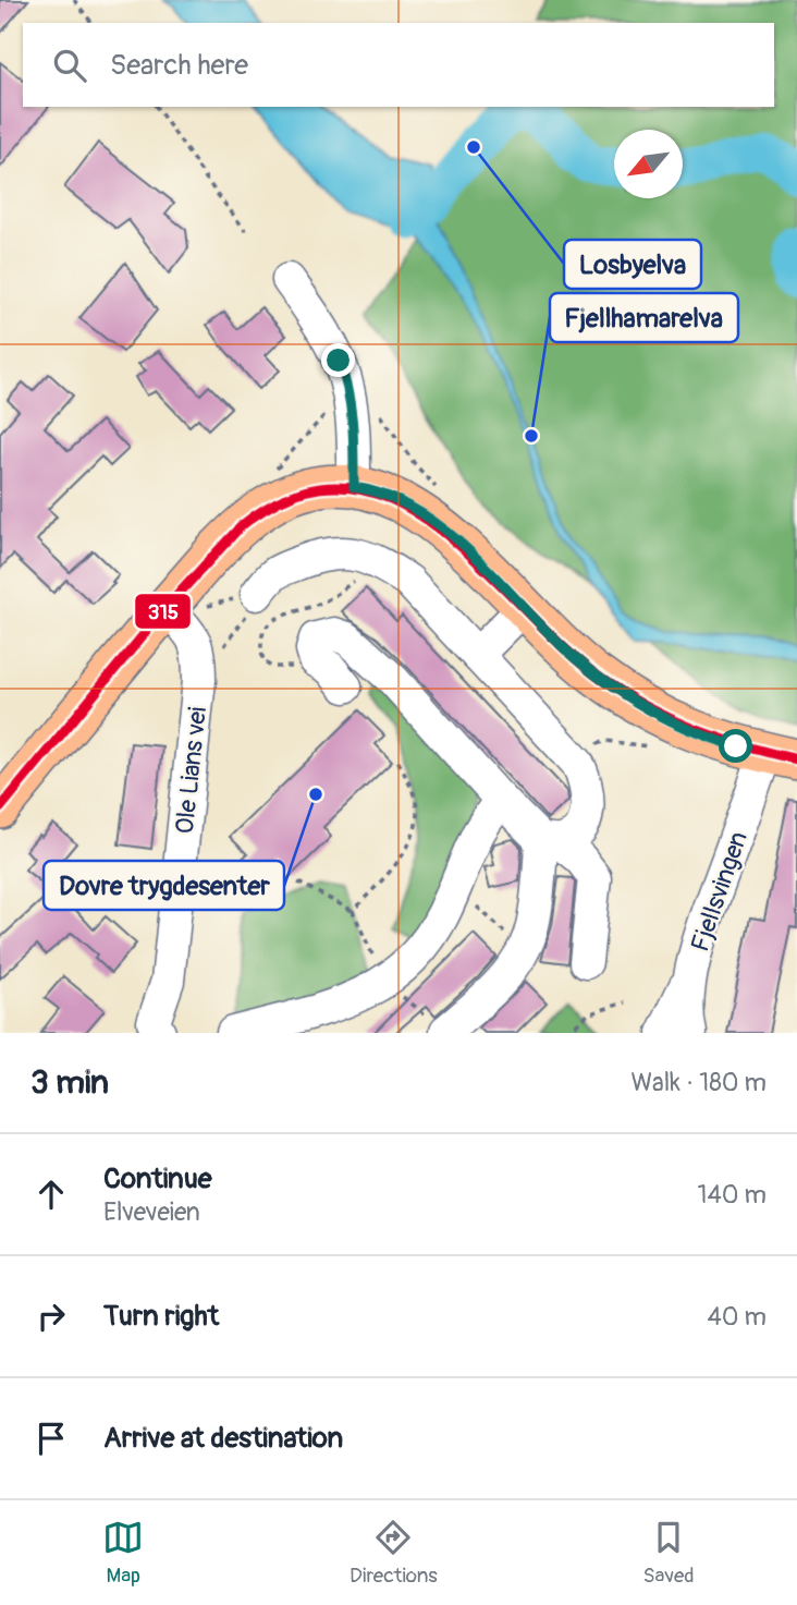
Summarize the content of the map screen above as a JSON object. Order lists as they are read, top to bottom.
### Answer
{
  "streets": {
    "street": ["Ole Lians vei", "Fjellsvingen"]
  },
  "places": ["Losbyelva", "Fjellhamarelva", "Dovre trygdesenter"],
  "lines": ["transit line 315"],
  "north": "bottom left",
  "page": {
    "search": "Search here",
    "heading": ["3 min", "Walk · 180 m"],
    "list": [
      ["Continue", "Elveveien", "140 m"],
      ["Turn right", "40 m"],
      "Arrive at destination"
    ],
    "nav": ["Map", "Directions", "Saved"]
  }
}
